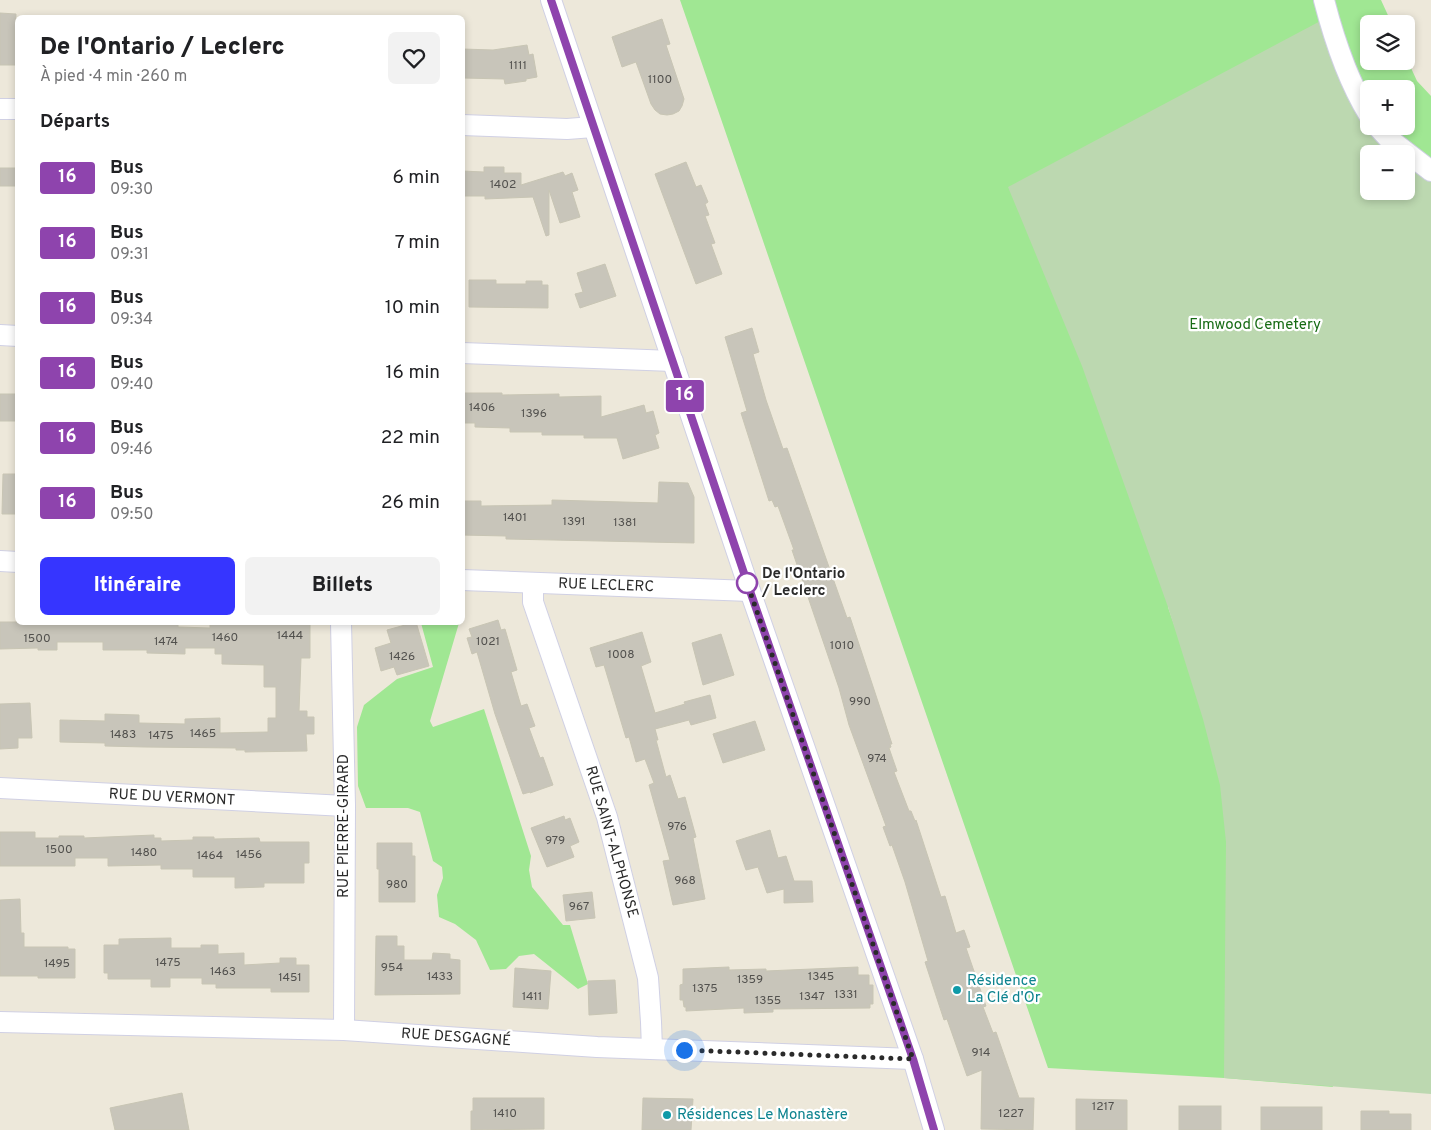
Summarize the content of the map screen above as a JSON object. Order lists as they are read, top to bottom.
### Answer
{
  "streets": {
    "street": [
      "RUE LECLERC",
      "RUE DU VERMONT",
      "RUE PIERRE-GIRARD",
      "RUE SAINT-ALPHONSE",
      "RUE DESGAGNÉ"
    ]
  },
  "crossings": [
    ["RUE LECLERC", "RUE SAINT-ALPHONSE"],
    ["RUE DU VERMONT", "RUE PIERRE-GIRARD"],
    ["RUE PIERRE-GIRARD", "RUE DESGAGNÉ"],
    ["RUE SAINT-ALPHONSE", "RUE DESGAGNÉ"]
  ],
  "parks": ["Elmwood Cemetery"],
  "places": ["De l'Ontario / Leclerc", "Résidence La Clé d'Or", "Résidences Le Monastère"],
  "lines": ["bus line 16"],
  "house_numbers": [
    "1111",
    "1100",
    "1402",
    "1406",
    "1396",
    "1401",
    "1391",
    "1381",
    "1444",
    "1460",
    "1500",
    "1474",
    "1021",
    "1010",
    "1008",
    "1426",
    "990",
    "1465",
    "1483",
    "1475",
    "974",
    "976",
    "979",
    "1500",
    "1480",
    "1456",
    "1464",
    "968",
    "980",
    "967",
    "1475",
    "1495",
    "954",
    "1463",
    "1433",
    "1345",
    "1451",
    "1359",
    "1375",
    "1331",
    "1411",
    "1347",
    "1355",
    "914",
    "1217",
    "1410",
    "1227"
  ],
  "page": {
    "on_map": "16",
    "map_buttons": ["+", "−"],
    "heading": [
      ["De l'Ontario / Leclerc", "À pied · 4 min · 260 m"],
      "Départs"
    ],
    "list": [
      {
        "mark": "16",
        "name": "Bus",
        "note": "09:30",
        "value": "6 min"
      },
      {
        "mark": "16",
        "name": "Bus",
        "note": "09:31",
        "value": "7 min"
      },
      {
        "mark": "16",
        "name": "Bus",
        "note": "09:34",
        "value": "10 min"
      },
      {
        "mark": "16",
        "name": "Bus",
        "note": "09:40",
        "value": "16 min"
      },
      {
        "mark": "16",
        "name": "Bus",
        "note": "09:46",
        "value": "22 min"
      },
      {
        "mark": "16",
        "name": "Bus",
        "note": "09:50",
        "value": "26 min"
      }
    ],
    "buttons": ["Itinéraire", "Billets"]
  }
}
